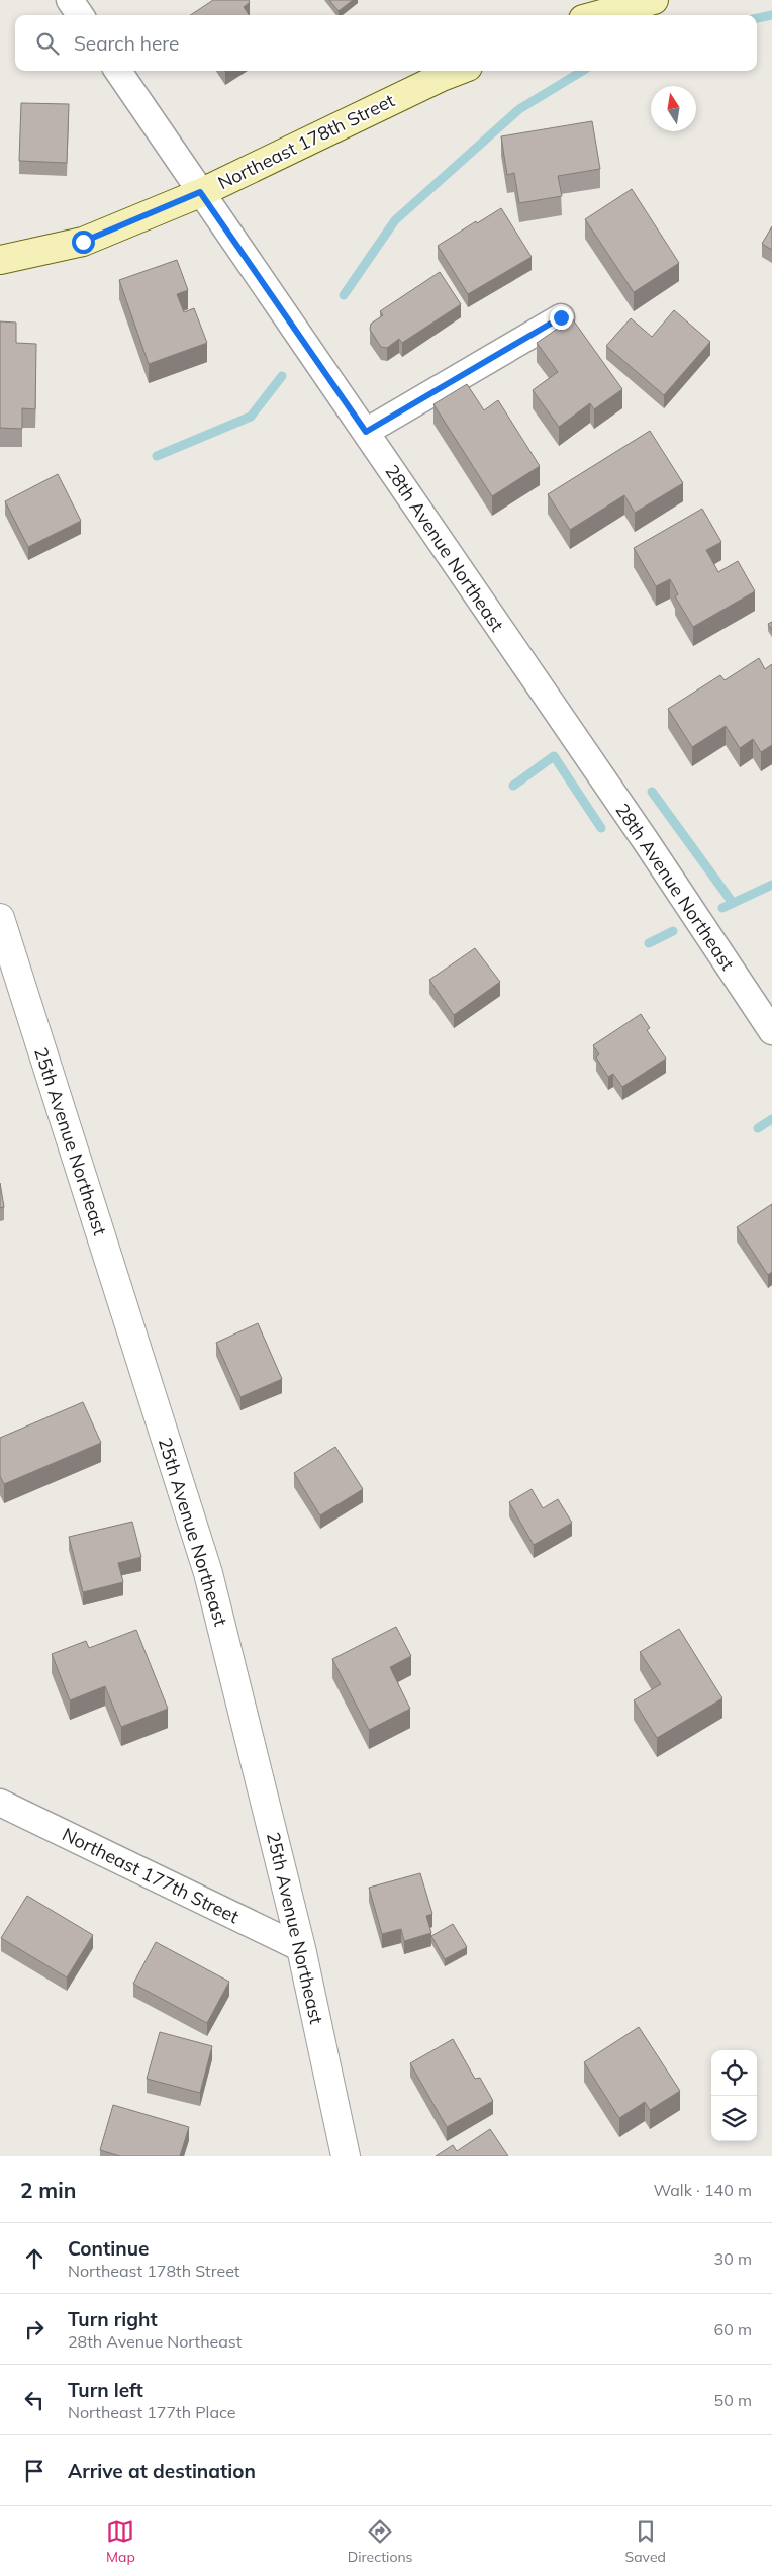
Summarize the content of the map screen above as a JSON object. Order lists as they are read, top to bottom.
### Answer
{
  "streets": {
    "main road": ["Northeast 178th Street"],
    "street": ["28th Avenue Northeast", "25th Avenue Northeast", "Northeast 177th Street"]
  },
  "crossings": [
    ["Northeast 178th Street", "28th Avenue Northeast"],
    ["25th Avenue Northeast", "Northeast 177th Street"]
  ],
  "north": "top",
  "page": {
    "search": "Search here",
    "heading": ["2 min", "Walk · 140 m"],
    "list": [
      ["Continue", "Northeast 178th Street", "30 m"],
      ["Turn right", "28th Avenue Northeast", "60 m"],
      ["Turn left", "Northeast 177th Place", "50 m"],
      "Arrive at destination"
    ],
    "nav": ["Map", "Directions", "Saved"]
  }
}
